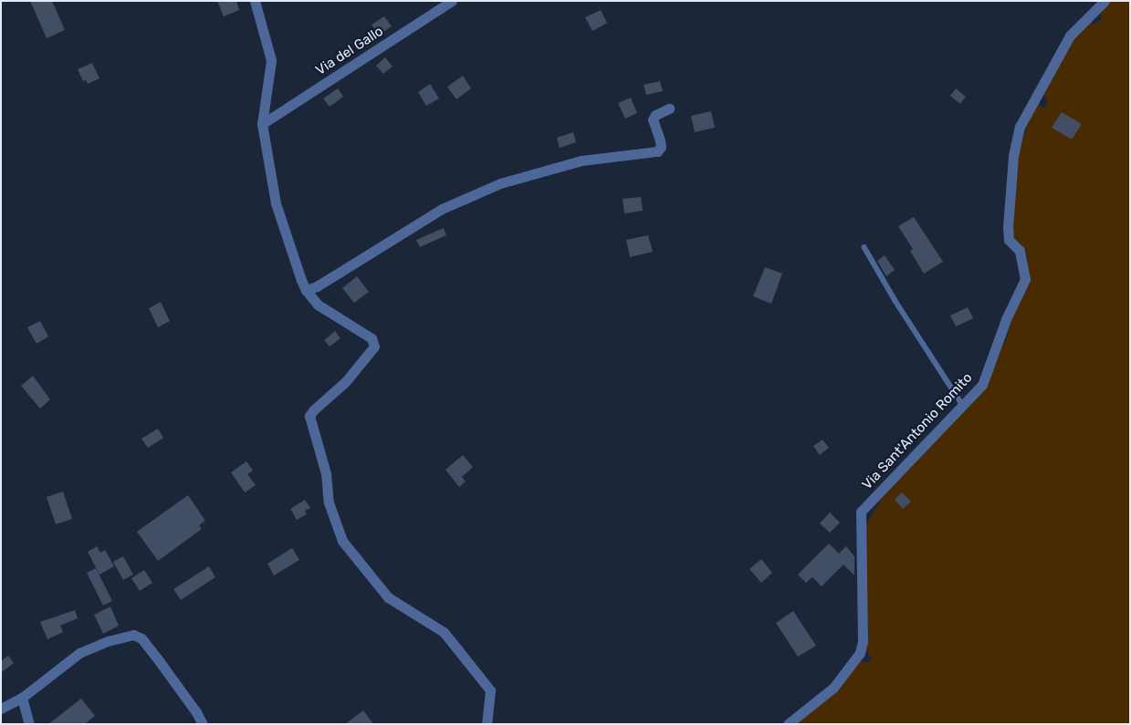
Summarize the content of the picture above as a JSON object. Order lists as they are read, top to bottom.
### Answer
{
  "streets": {
    "street": ["Via del Gallo", "Via Sant'Antonio Romito"]
  }
}
